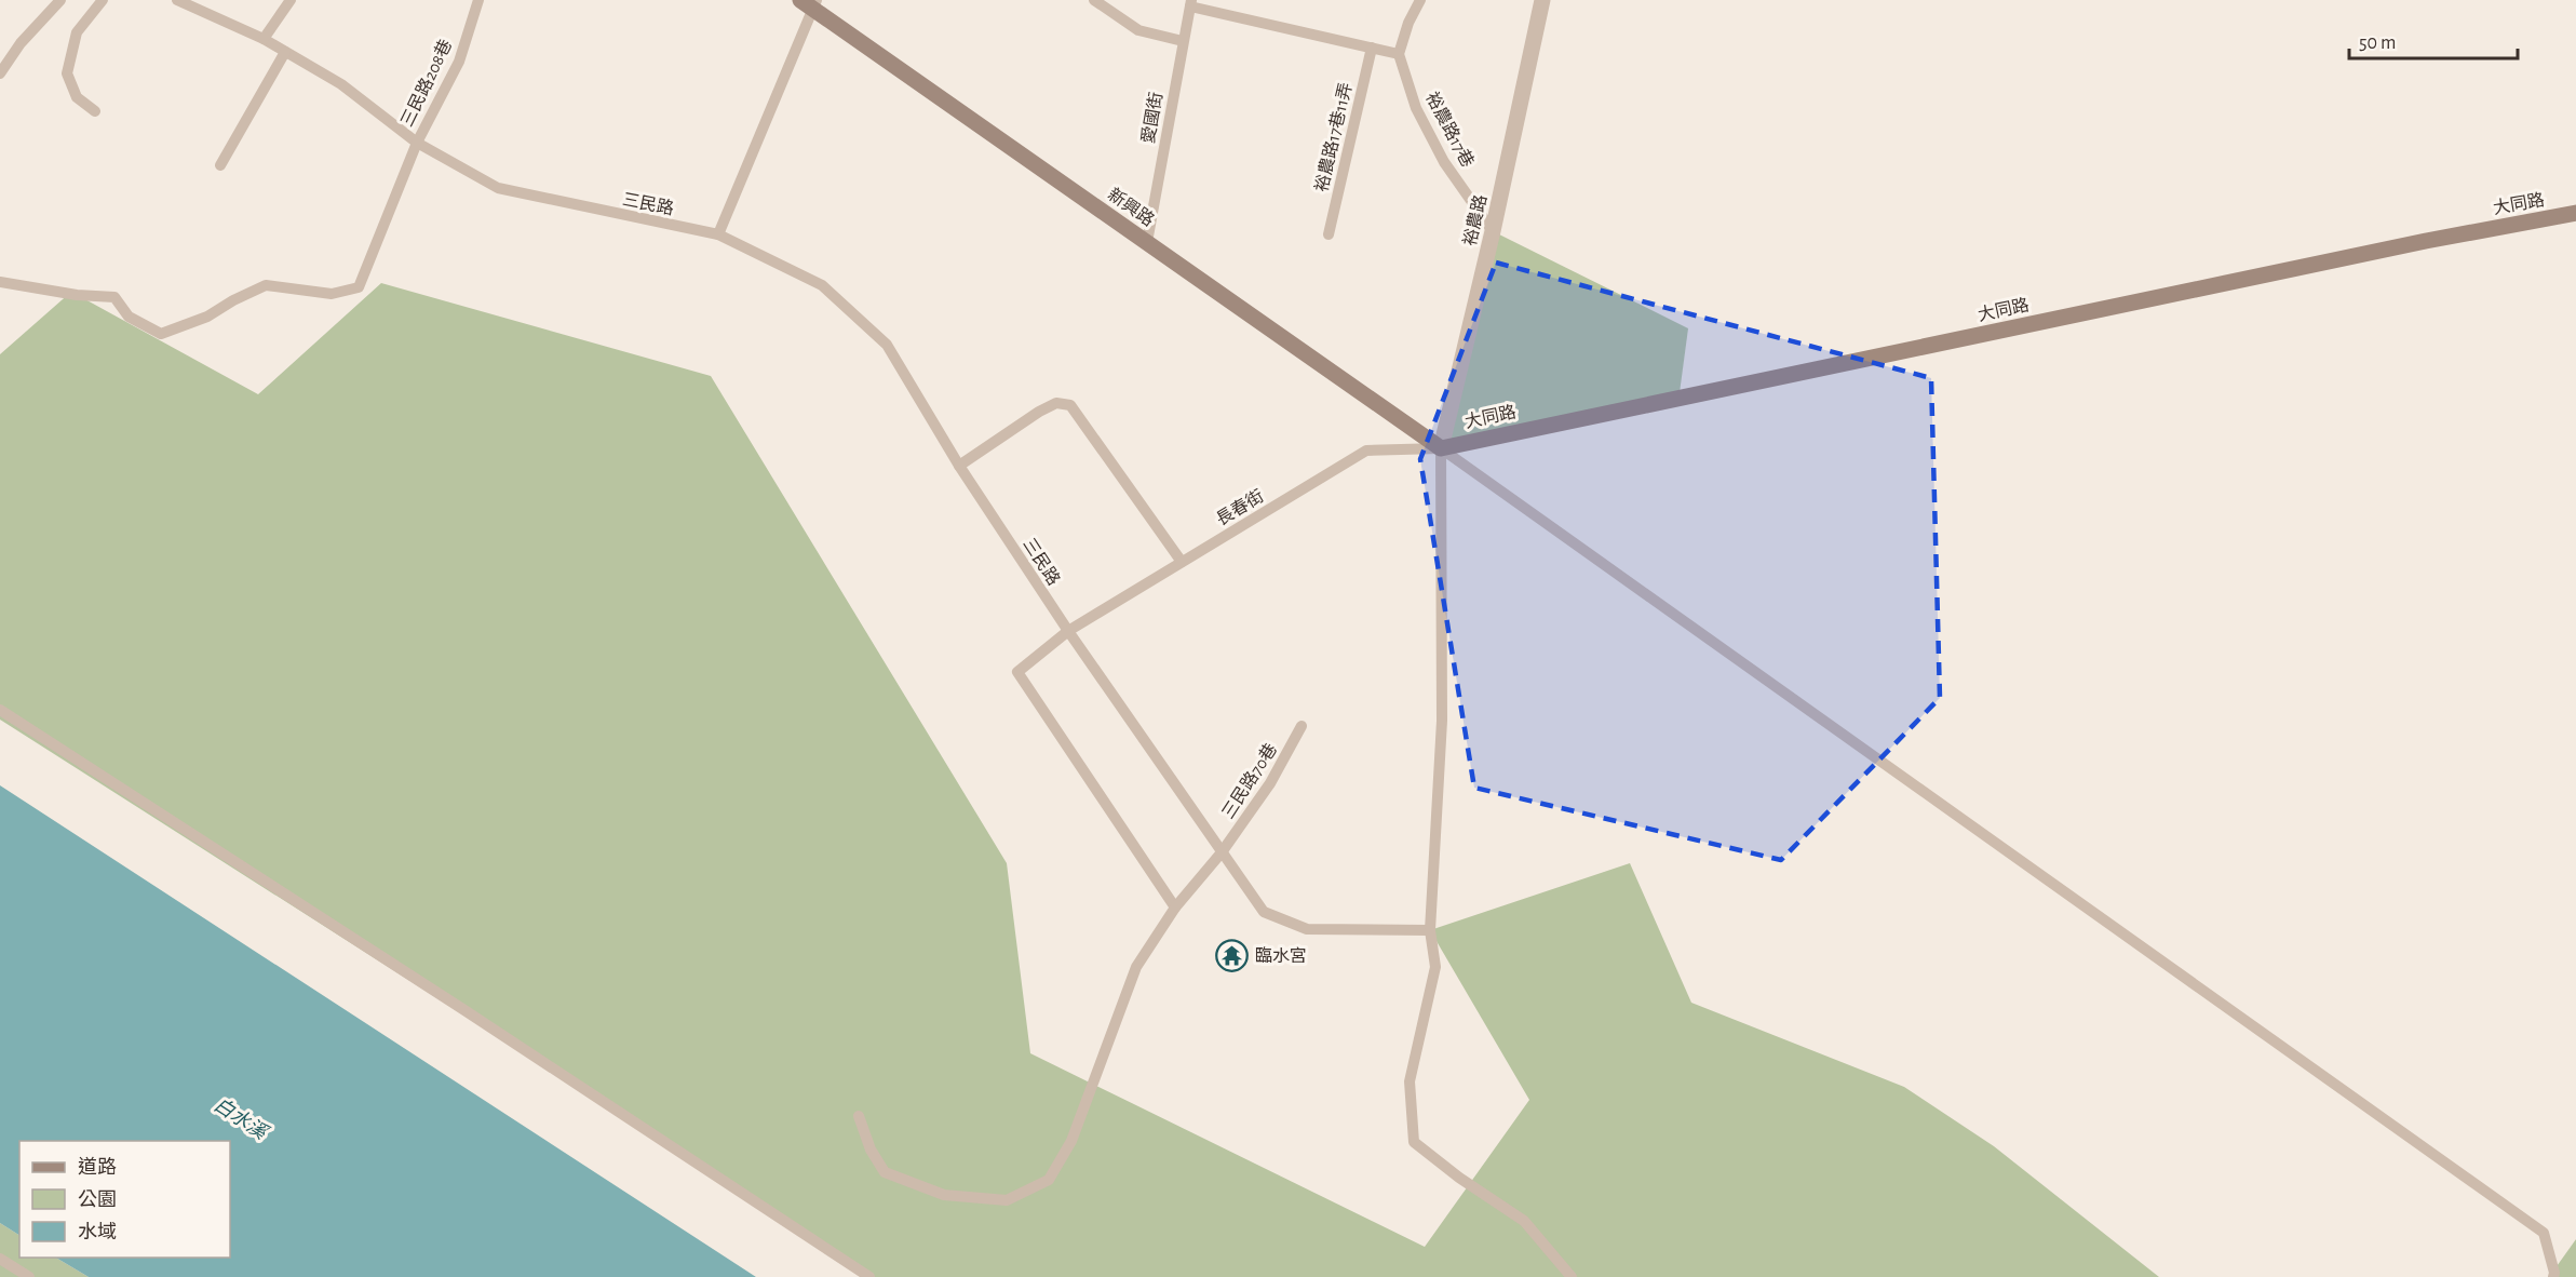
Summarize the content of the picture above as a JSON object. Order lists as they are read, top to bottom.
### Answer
{
  "streets": {
    "street": ["大同路", "新興路", "裕農路"],
    "lane": [
      "三民路208巷",
      "愛國街",
      "裕農路17巷",
      "裕農路17巷11弄",
      "三民路",
      "長春街",
      "三民路70巷"
    ]
  },
  "crossings": [
    ["三民路208巷", "三民路"],
    ["愛國街", "新興路"],
    ["裕農路17巷", "裕農路"],
    ["三民路", "長春街"],
    ["三民路", "三民路70巷"],
    ["大同路", "新興路"],
    ["大同路", "裕農路"],
    ["大同路", "長春街"],
    ["新興路", "裕農路"],
    ["新興路", "長春街"],
    ["裕農路", "長春街"],
    ["長春街", "三民路70巷"]
  ],
  "water": ["白水溪"],
  "places": {
    "temple": ["臨水宮"]
  },
  "legend": ["道路", "公園", "水域"],
  "scale_bar": "50 m"
}
